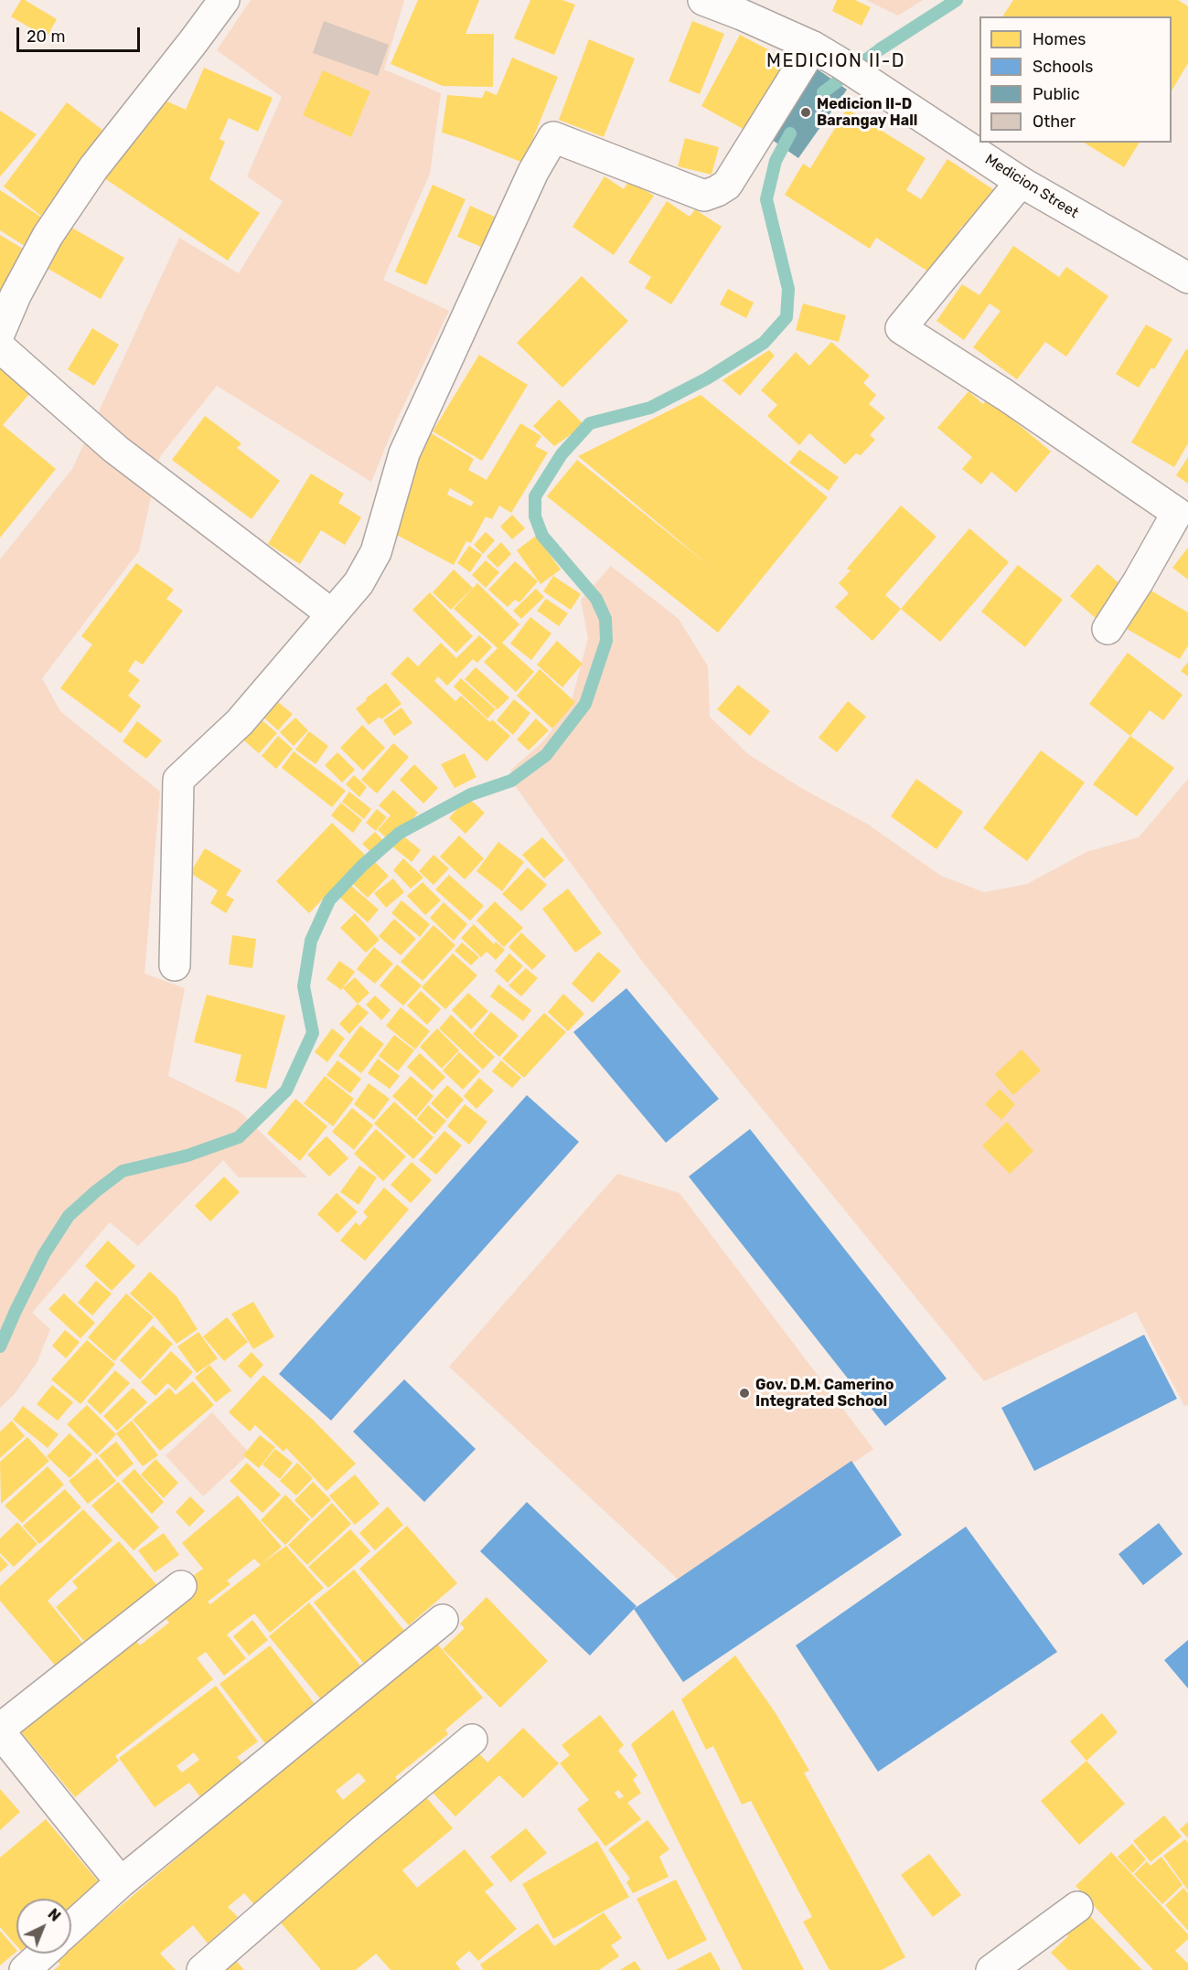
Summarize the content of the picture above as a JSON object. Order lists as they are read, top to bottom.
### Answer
{
  "streets": {
    "street": ["Medicion Street"]
  },
  "districts": ["MEDICION II-D"],
  "places": ["Medicion II-D Barangay Hall", "Gov. D.M. Camerino Integrated School"],
  "legend": [
    "Homes",
    "Schools",
    "Public",
    "Other"
  ],
  "scale_bar": "20 m",
  "north": "top right"
}
